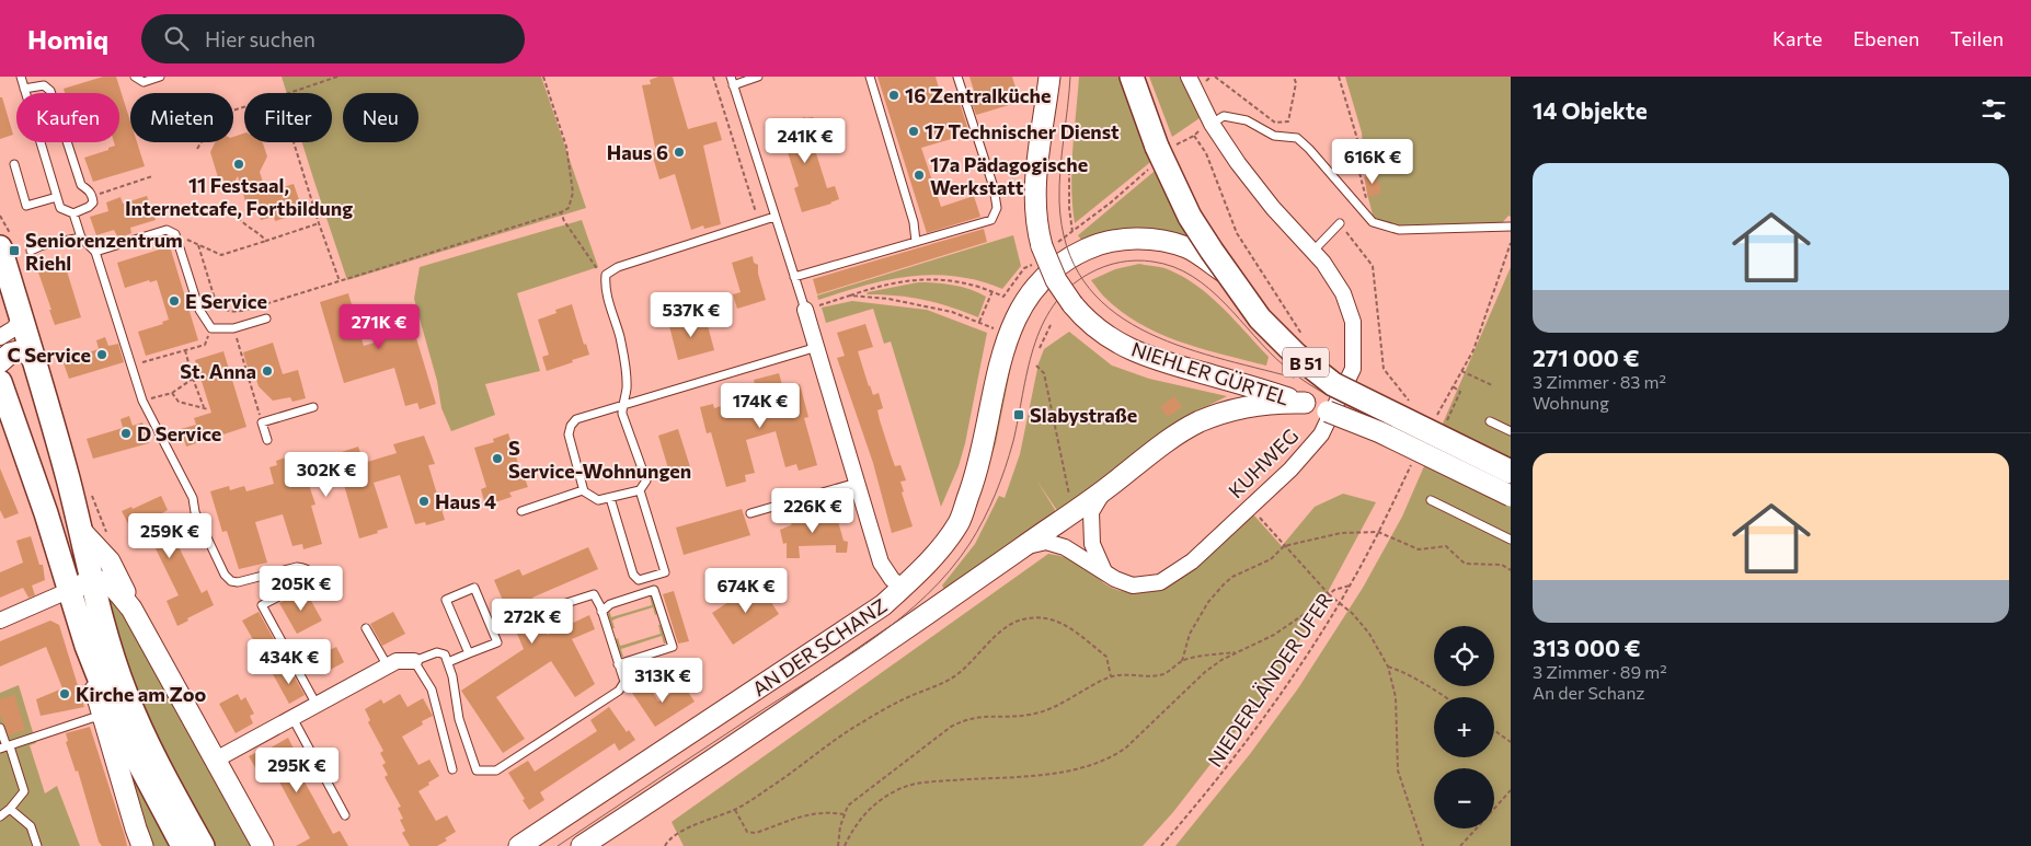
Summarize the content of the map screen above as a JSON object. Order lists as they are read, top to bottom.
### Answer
{
  "streets": {
    "main road": ["B 51", "NIEHLER GÜRTEL", "AN DER SCHANZ"],
    "street": ["KUHWEG"],
    "path": ["NIEDERLÄNDER UFER"]
  },
  "crossings": [
    ["B 51", "AN DER SCHANZ"],
    ["NIEHLER GÜRTEL", "AN DER SCHANZ"],
    ["KUHWEG", "AN DER SCHANZ"]
  ],
  "places": {
    "other": [
      "16 Zentralküche",
      "17 Technischer Dienst",
      "Haus 6",
      "11 Festsaal, Internetcafe, Fortbildung",
      "17a Pädagogische Werkstatt",
      "E Service",
      "C Service",
      "St. Anna",
      "D Service",
      "S Service-Wohnungen",
      "Haus 4",
      "Kirche am Zoo"
    ],
    "transit": ["Seniorenzentrum Riehl", "Slabystraße"]
  },
  "page": {
    "header": "Homiq",
    "search": "Hier suchen",
    "nav": ["Karte", "Ebenen", "Teilen"],
    "heading": "14 Objekte",
    "chip": [
      "Kaufen",
      "Mieten",
      "Filter",
      "Neu"
    ],
    "price": [
      "241K €",
      "616K €",
      "537K €",
      "271K €",
      "174K €",
      "302K €",
      "226K €",
      "259K €",
      "205K €",
      "674K €",
      "272K €",
      "434K €",
      "313K €",
      "295K €"
    ],
    "list": [
      {
        "name": "271 000 €",
        "note": "3 Zimmer · 83 m² · Wohnung"
      },
      {
        "name": "313 000 €",
        "note": "3 Zimmer · 89 m² · An der Schanz"
      }
    ],
    "map_buttons": ["+", "−"]
  }
}
